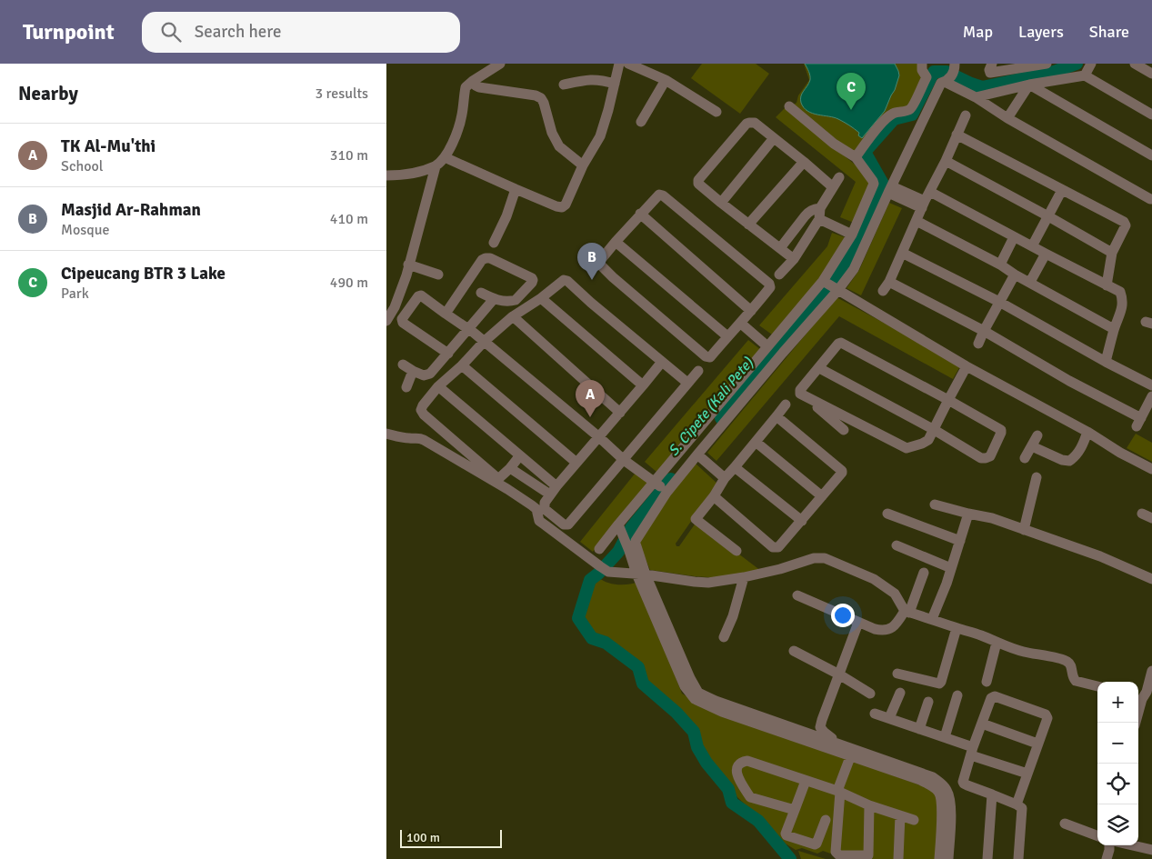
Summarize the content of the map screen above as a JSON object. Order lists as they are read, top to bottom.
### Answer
{
  "water": ["S. Cipete (Kali Pete)"],
  "scale_bar": "100 m",
  "page": {
    "header": "Turnpoint",
    "search": "Search here",
    "nav": ["Map", "Layers", "Share"],
    "heading": ["Nearby", "3 results"],
    "pins": ["C", "B", "A"],
    "list": [
      {
        "mark": "A",
        "name": "TK Al-Mu'thi",
        "note": "School",
        "value": "310 m"
      },
      {
        "mark": "B",
        "name": "Masjid Ar-Rahman",
        "note": "Mosque",
        "value": "410 m"
      },
      {
        "mark": "C",
        "name": "Cipeucang BTR 3 Lake",
        "note": "Park",
        "value": "490 m"
      }
    ],
    "map_buttons": ["+", "−"],
    "scale": "100 m"
  }
}
